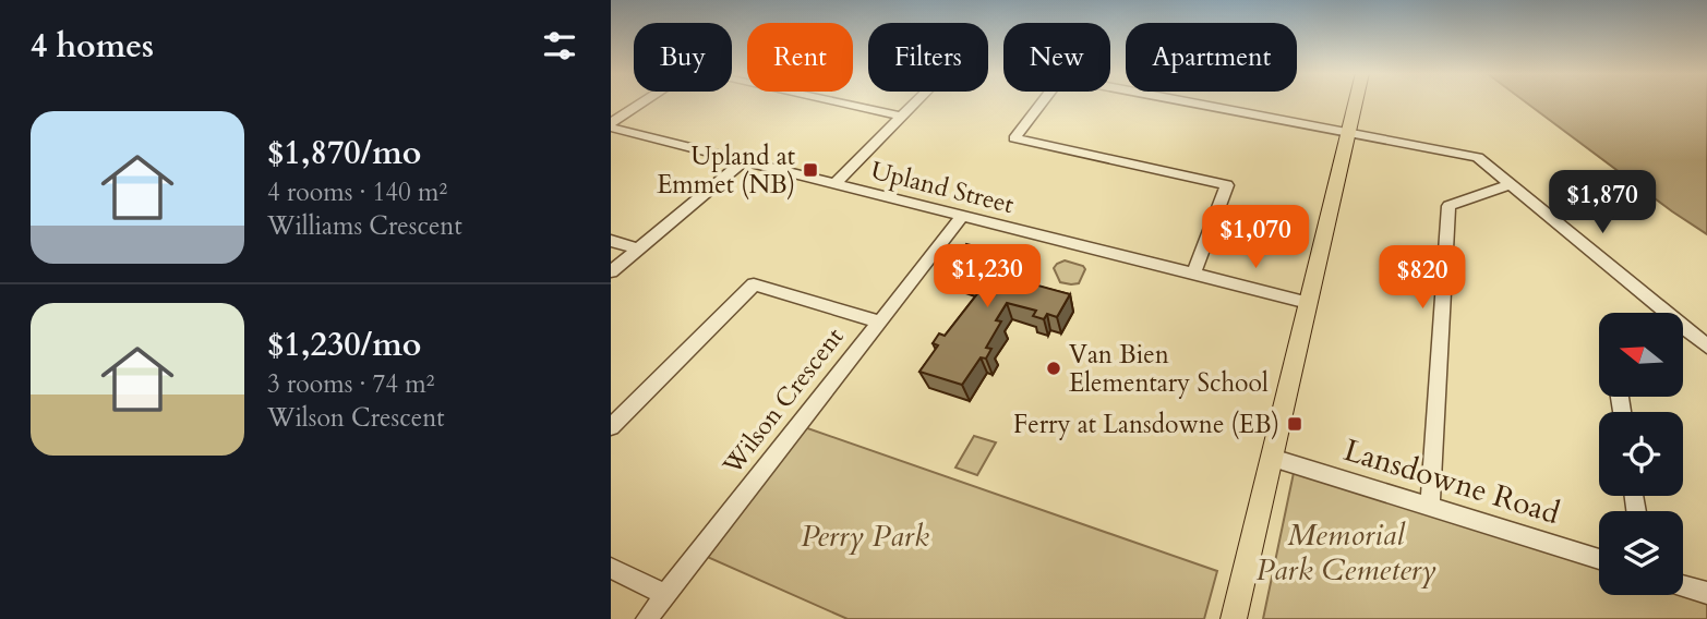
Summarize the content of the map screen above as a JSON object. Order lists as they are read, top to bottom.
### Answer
{
  "streets": {
    "street": ["Upland Street", "Wilson Crescent", "Lansdowne Road"]
  },
  "crossings": [
    ["Upland Street", "Wilson Crescent"]
  ],
  "parks": ["Memorial Park Cemetery", "Perry Park"],
  "places": {
    "transit": ["Upland at Emmet (NB)", "Ferry at Lansdowne (EB)"],
    "other": ["Van Bien Elementary School"]
  },
  "north": "left",
  "page": {
    "heading": "4 homes",
    "chip": [
      "Buy",
      "Rent",
      "Filters",
      "New",
      "Apartment"
    ],
    "list": [
      {
        "name": "$1,870/mo",
        "note": "4 rooms · 140 m² · Williams Crescent"
      },
      {
        "name": "$1,230/mo",
        "note": "3 rooms · 74 m² · Wilson Crescent"
      }
    ],
    "price": [
      "$1,870",
      "$1,070",
      "$1,230",
      "$820"
    ]
  }
}
